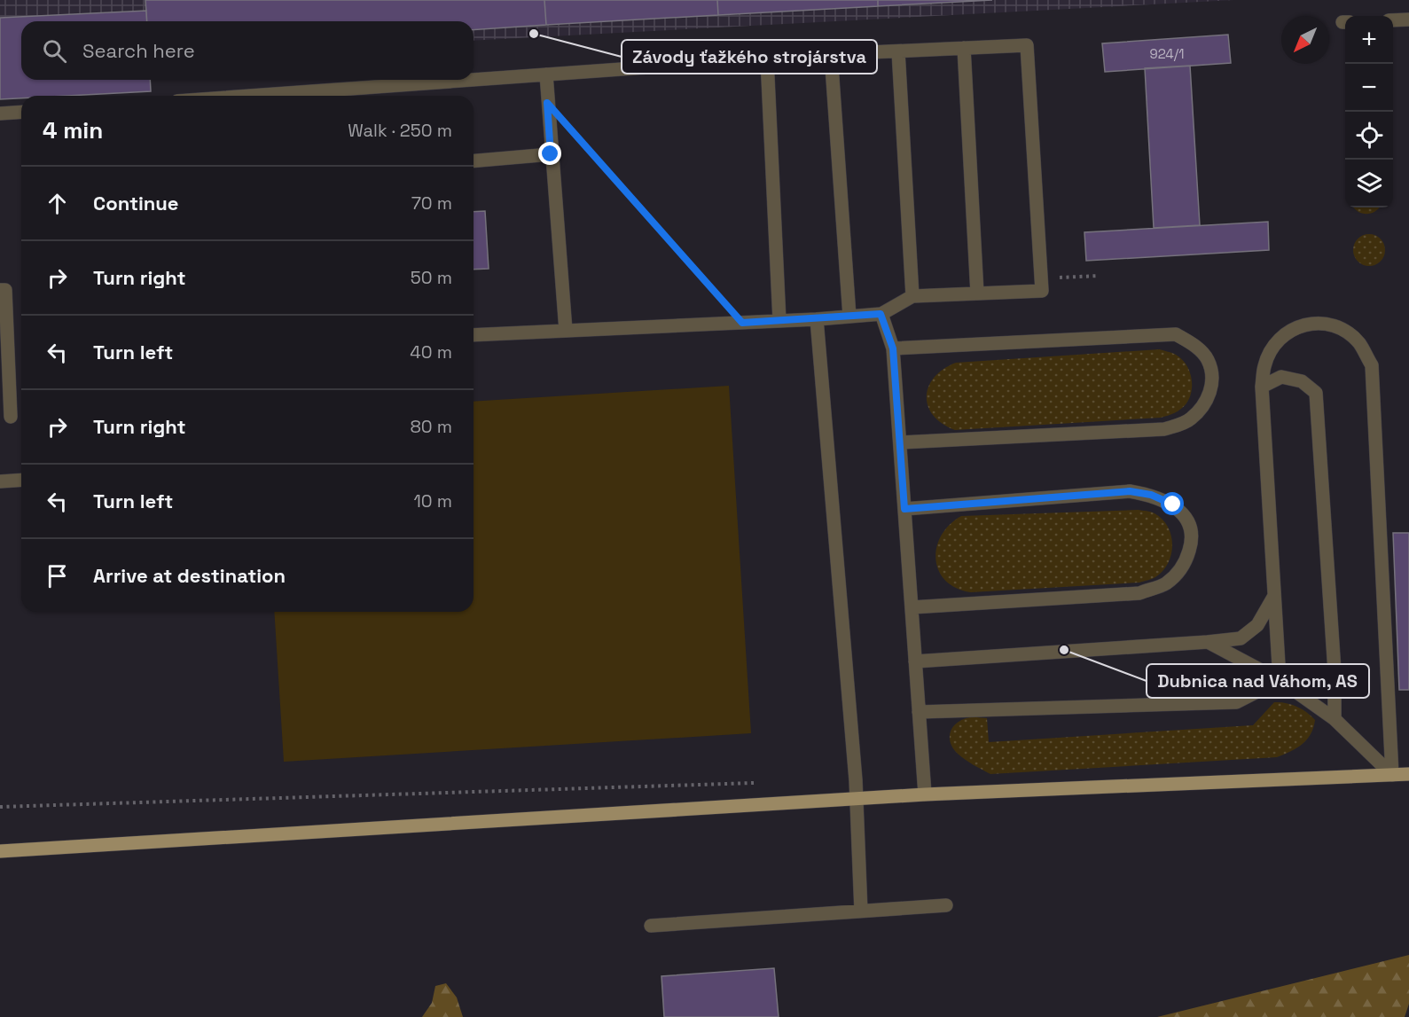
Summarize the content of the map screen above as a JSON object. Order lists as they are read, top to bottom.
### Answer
{
  "places": ["Závody ťažkého strojárstva", "Dubnica nad Váhom, AS"],
  "house_numbers": ["924/1"],
  "north": "bottom left",
  "page": {
    "map_buttons": ["+", "−"],
    "search": "Search here",
    "heading": ["4 min", "Walk · 250 m"],
    "list": [
      ["Continue", "70 m"],
      ["Turn right", "50 m"],
      ["Turn left", "40 m"],
      ["Turn right", "80 m"],
      ["Turn left", "10 m"],
      "Arrive at destination"
    ]
  }
}
